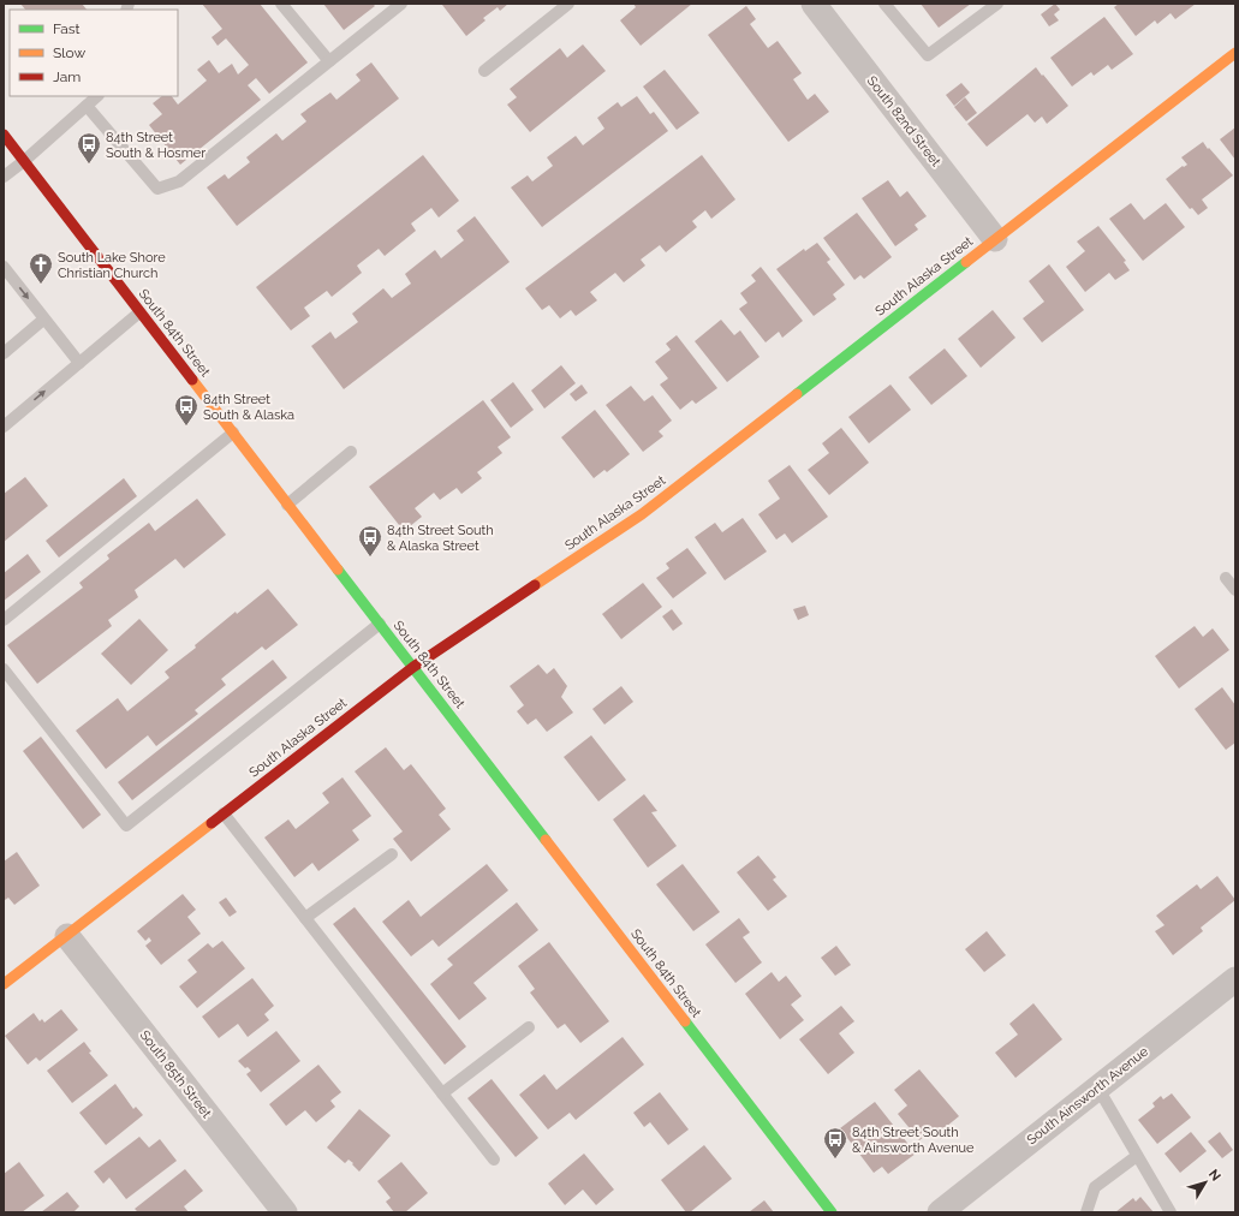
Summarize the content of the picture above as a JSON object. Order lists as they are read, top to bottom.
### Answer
{
  "streets": {
    "street": [
      "South 82nd Street",
      "South Alaska Street",
      "South 84th Street",
      "South 85th Street",
      "South Ainsworth Avenue"
    ]
  },
  "crossings": [
    ["South 82nd Street", "South Alaska Street"],
    ["South Alaska Street", "South 84th Street"],
    ["South Alaska Street", "South 85th Street"]
  ],
  "places": {
    "bus stop": [
      "84th Street South & Hosmer",
      "84th Street South & Alaska",
      "84th Street South & Alaska Street",
      "84th Street South & Ainsworth Avenue"
    ],
    "church": ["South Lake Shore Christian Church"]
  },
  "legend": ["Fast", "Slow", "Jam"],
  "north": "top right"
}
